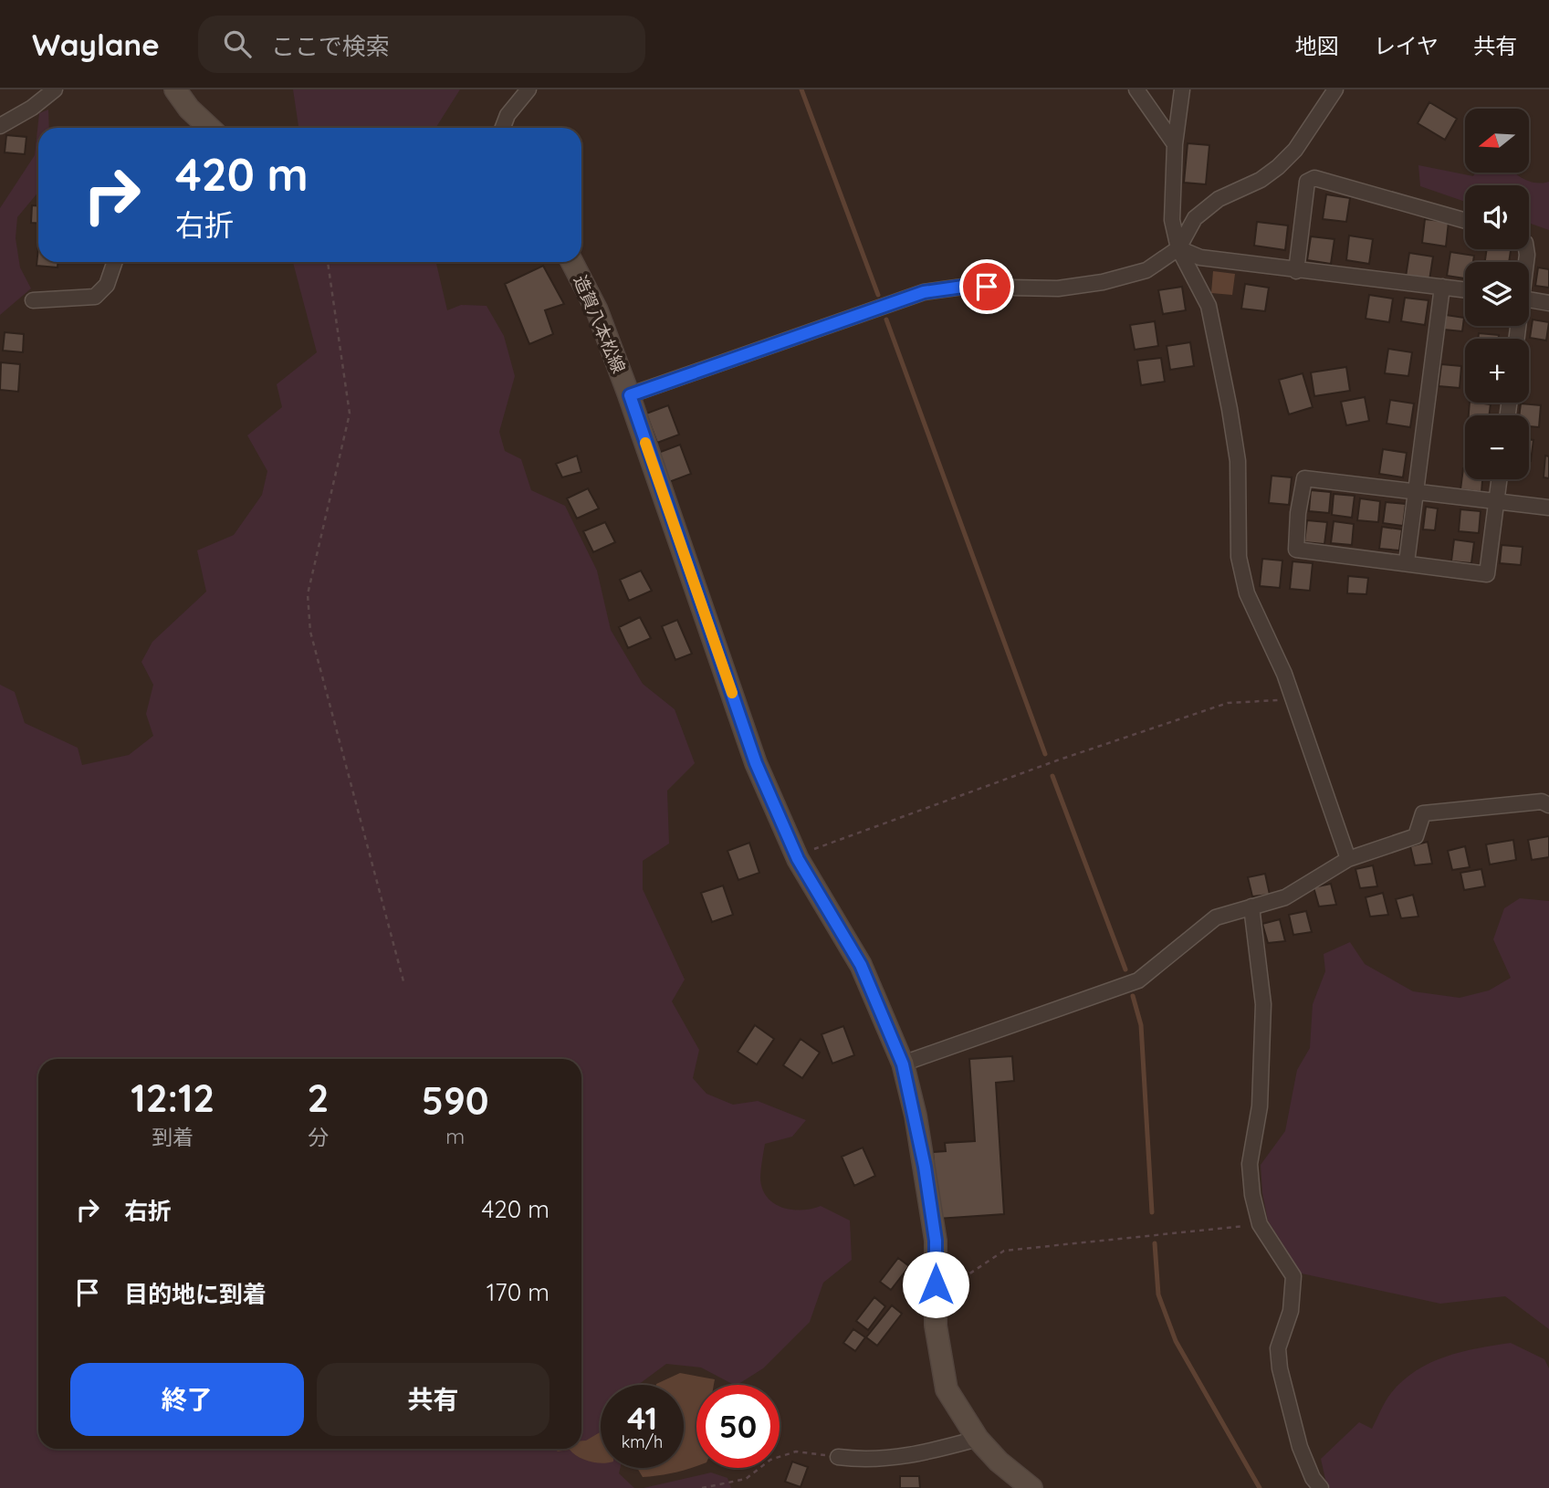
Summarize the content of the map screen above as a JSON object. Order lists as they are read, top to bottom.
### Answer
{
  "streets": {
    "main road": ["造賀八本松線"]
  },
  "north": "left",
  "page": {
    "header": "Waylane",
    "search": "ここで検索",
    "nav": ["地図", "レイヤ", "共有"],
    "map_buttons": ["+", "−"],
    "turn": ["420 m", "右折"],
    "eta": [
      "12:12",
      "到着",
      "2",
      "分",
      "590",
      "m"
    ],
    "list": [
      {
        "name": "右折",
        "value": "420 m"
      },
      {
        "name": "目的地に到着",
        "value": "170 m"
      }
    ],
    "buttons": ["終了", "共有"],
    "speed": "41 km/h",
    "limit": "50"
  }
}
